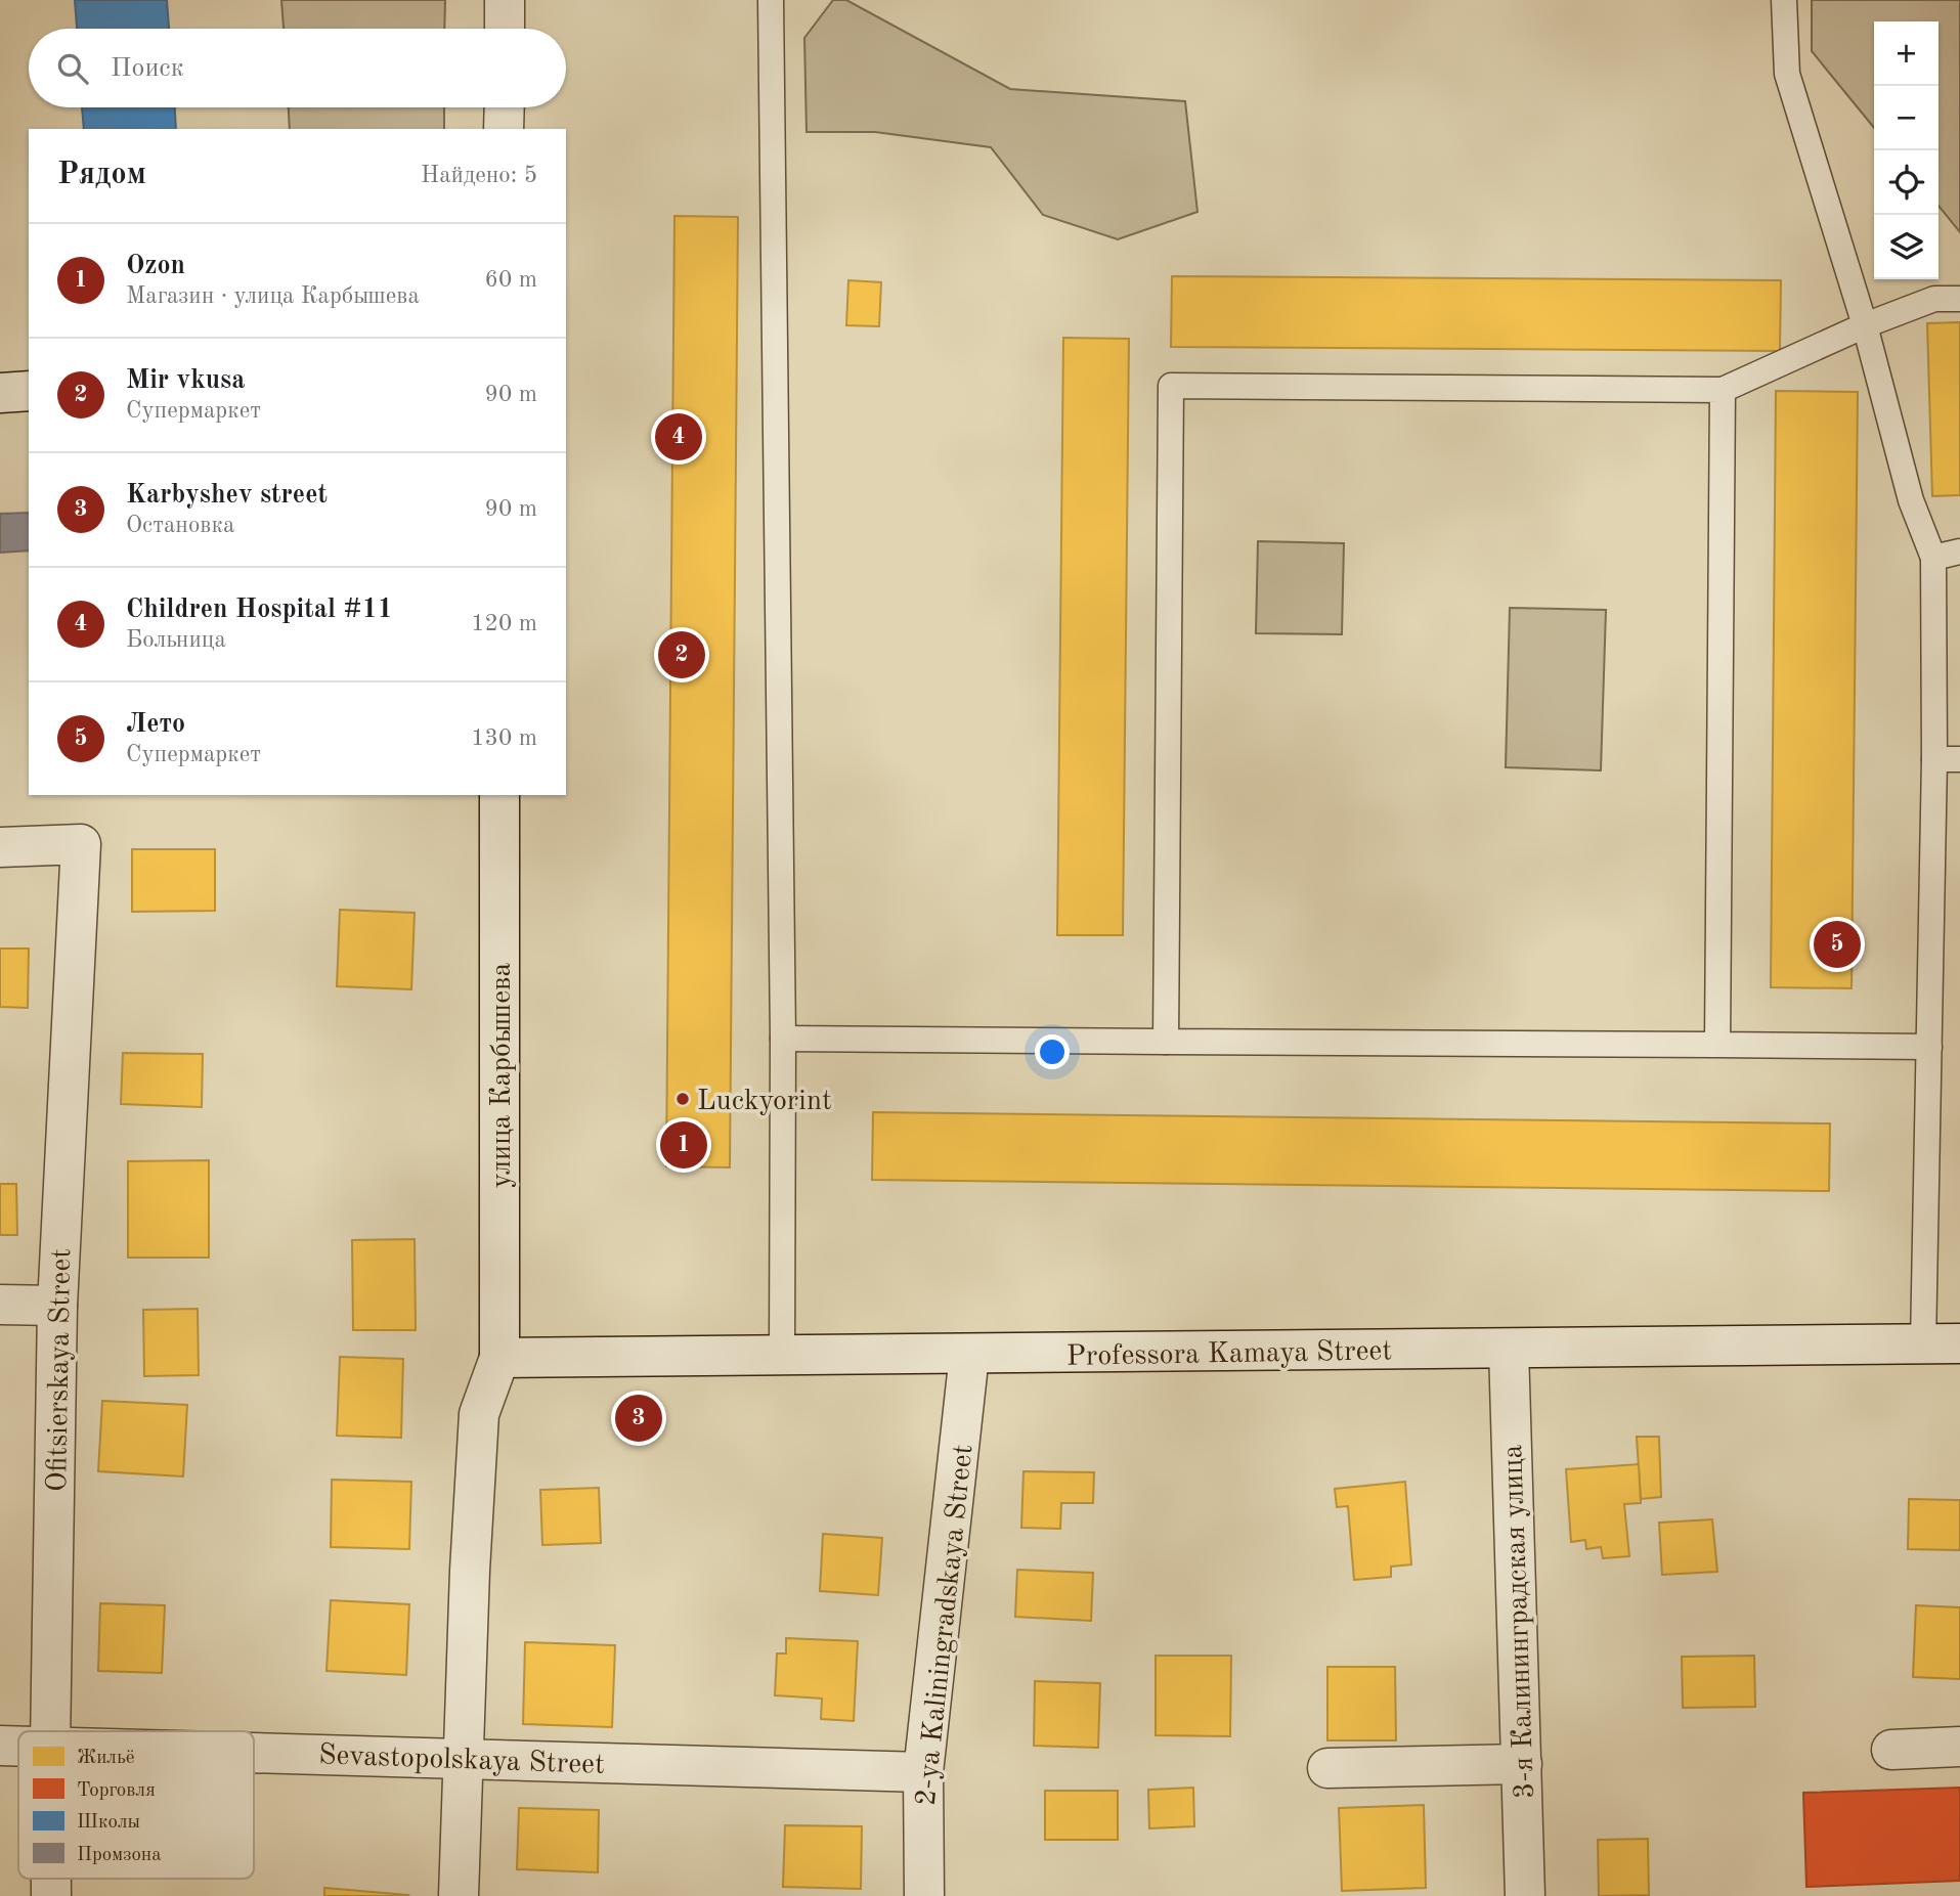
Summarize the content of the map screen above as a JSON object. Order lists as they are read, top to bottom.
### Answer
{
  "streets": {
    "street": [
      "улица Карбышева",
      "Professora Kamaya Street",
      "Ofitsierskaya Street",
      "3-я Калининградская улица",
      "2-ya Kaliningradskaya Street",
      "Sevastopolskaya Street"
    ]
  },
  "crossings": [
    ["улица Карбышева", "Professora Kamaya Street"],
    ["Professora Kamaya Street", "3-я Калининградская улица"],
    ["Professora Kamaya Street", "2-ya Kaliningradskaya Street"],
    ["2-ya Kaliningradskaya Street", "Sevastopolskaya Street"]
  ],
  "places": ["Luckyorint"],
  "legend": [
    "Жильё",
    "Торговля",
    "Школы",
    "Промзона"
  ],
  "page": {
    "map_buttons": ["+", "−"],
    "search": "Поиск",
    "heading": ["Рядом", "Найдено: 5"],
    "list": [
      {
        "mark": "1",
        "name": "Ozon",
        "note": "Магазин · улица Карбышева",
        "value": "60 m"
      },
      {
        "mark": "2",
        "name": "Mir vkusa",
        "note": "Супермаркет",
        "value": "90 m"
      },
      {
        "mark": "3",
        "name": "Karbyshev street",
        "note": "Остановка",
        "value": "90 m"
      },
      {
        "mark": "4",
        "name": "Children Hospital #11",
        "note": "Больница",
        "value": "120 m"
      },
      {
        "mark": "5",
        "name": "Лето",
        "note": "Супермаркет",
        "value": "130 m"
      }
    ],
    "pins": [
      "4",
      "2",
      "5",
      "1",
      "3"
    ]
  }
}
